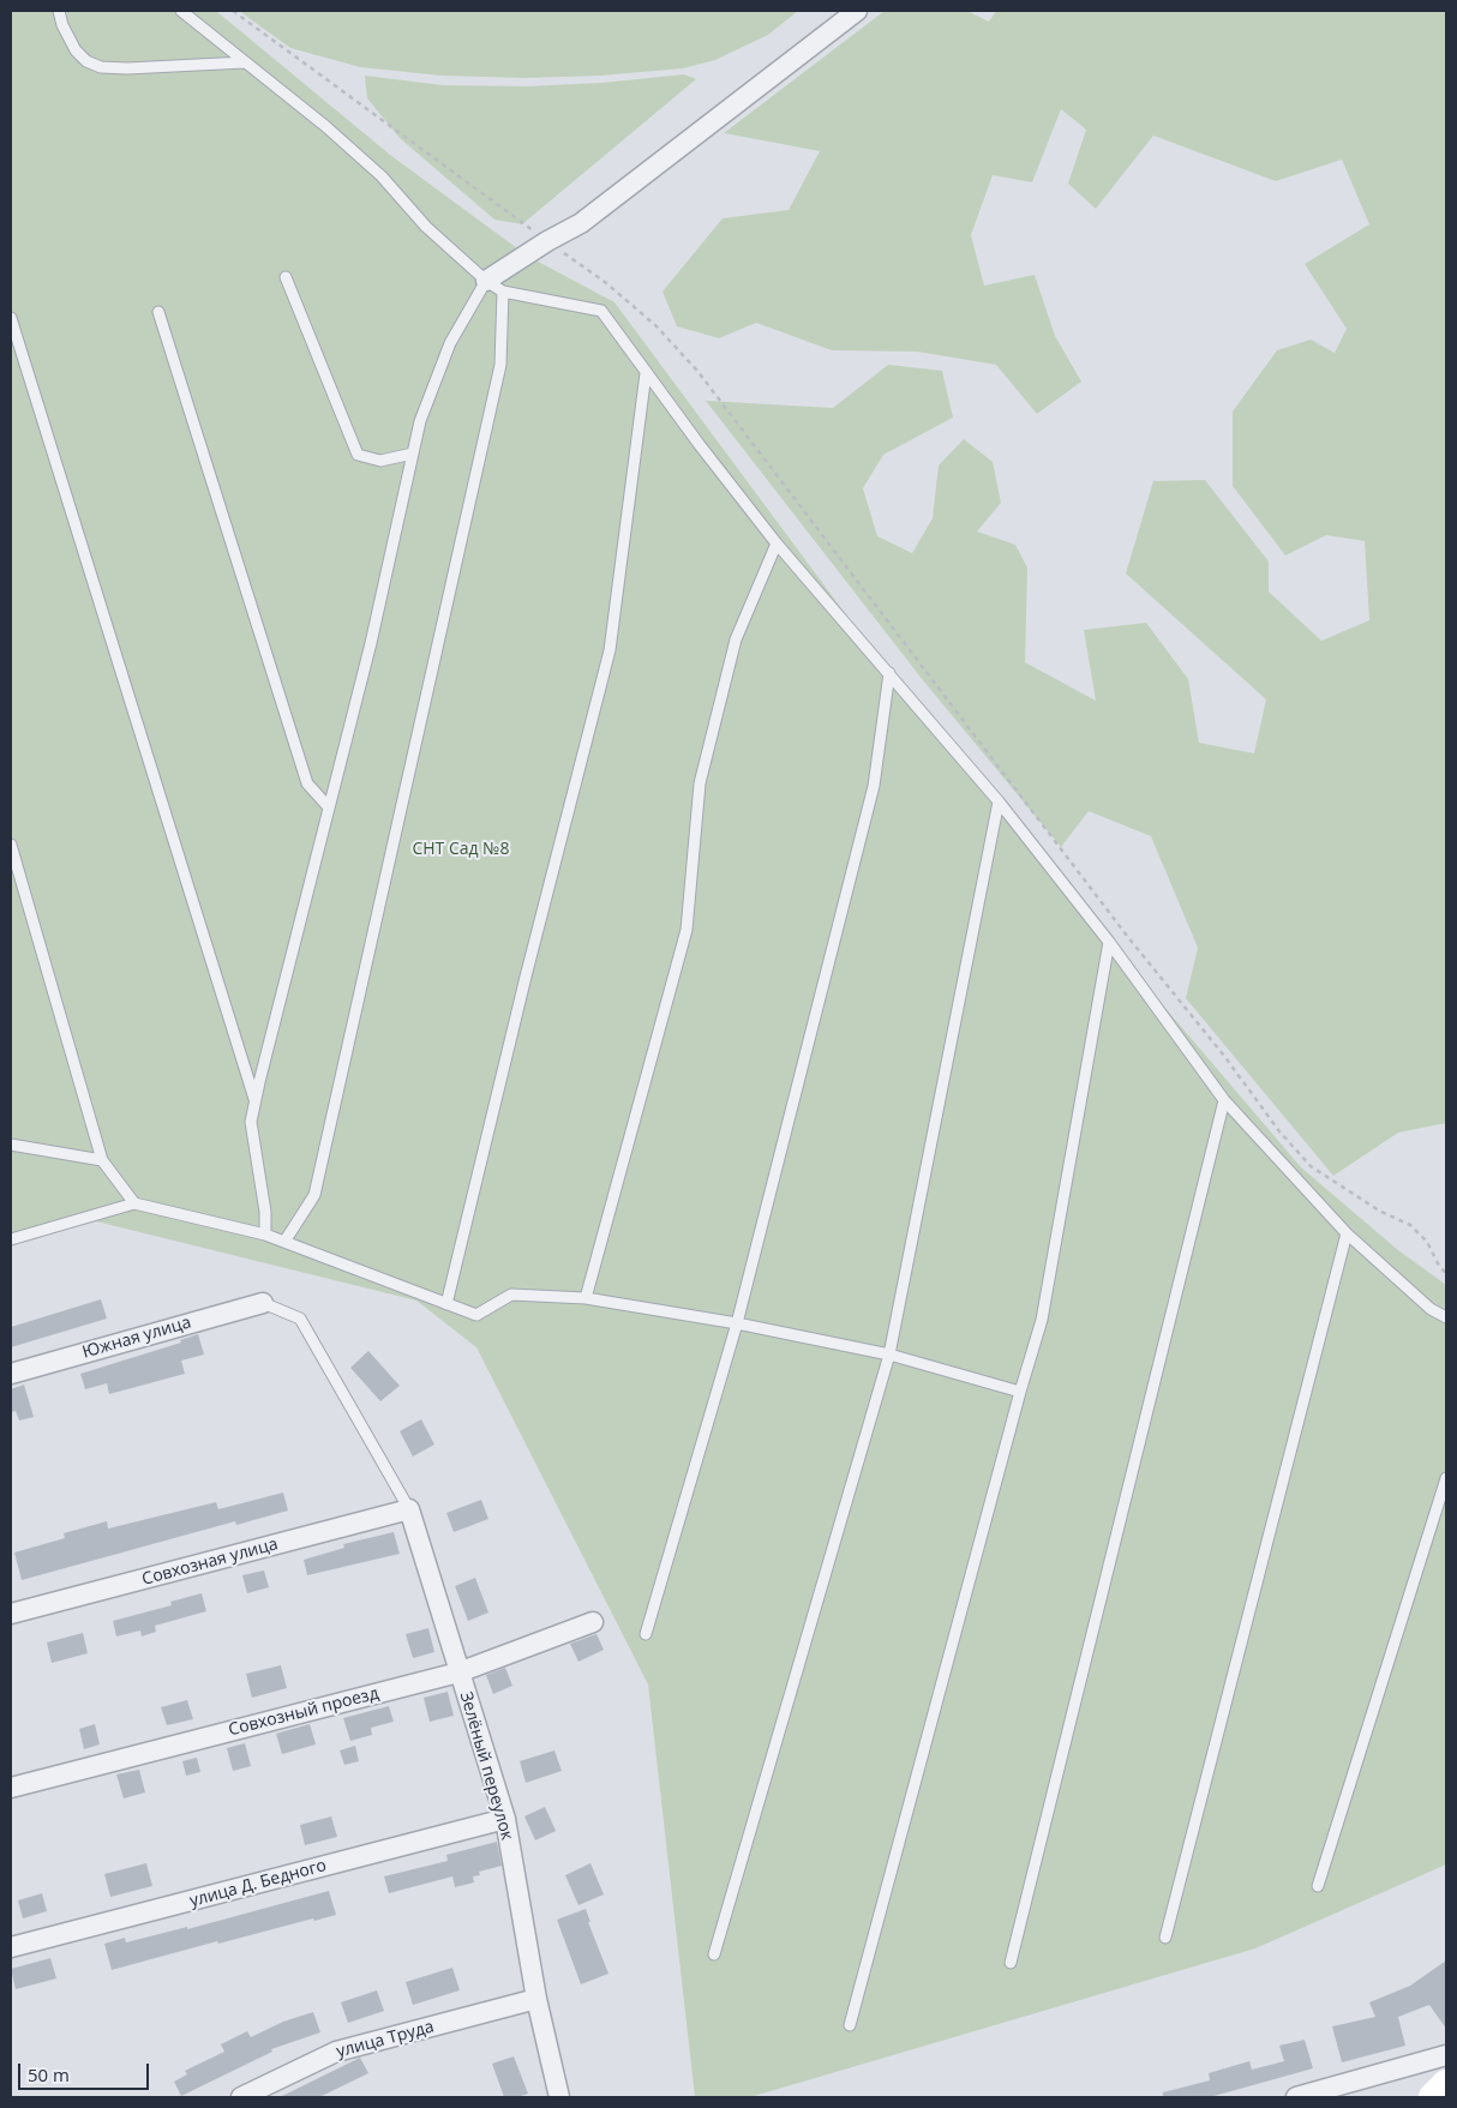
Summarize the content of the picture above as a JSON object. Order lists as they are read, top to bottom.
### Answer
{
  "streets": {
    "street": [
      "Южная улица",
      "Совхозная улица",
      "Совхозный проезд",
      "Зелёный переулок",
      "улица Д. Бедного",
      "улица Труда"
    ]
  },
  "crossings": [
    ["Совхозная улица", "Зелёный переулок"],
    ["Совхозный проезд", "Зелёный переулок"],
    ["Зелёный переулок", "улица Д. Бедного"],
    ["Зелёный переулок", "улица Труда"]
  ],
  "parks": ["СНТ Сад №8"],
  "scale_bar": "50 m"
}
